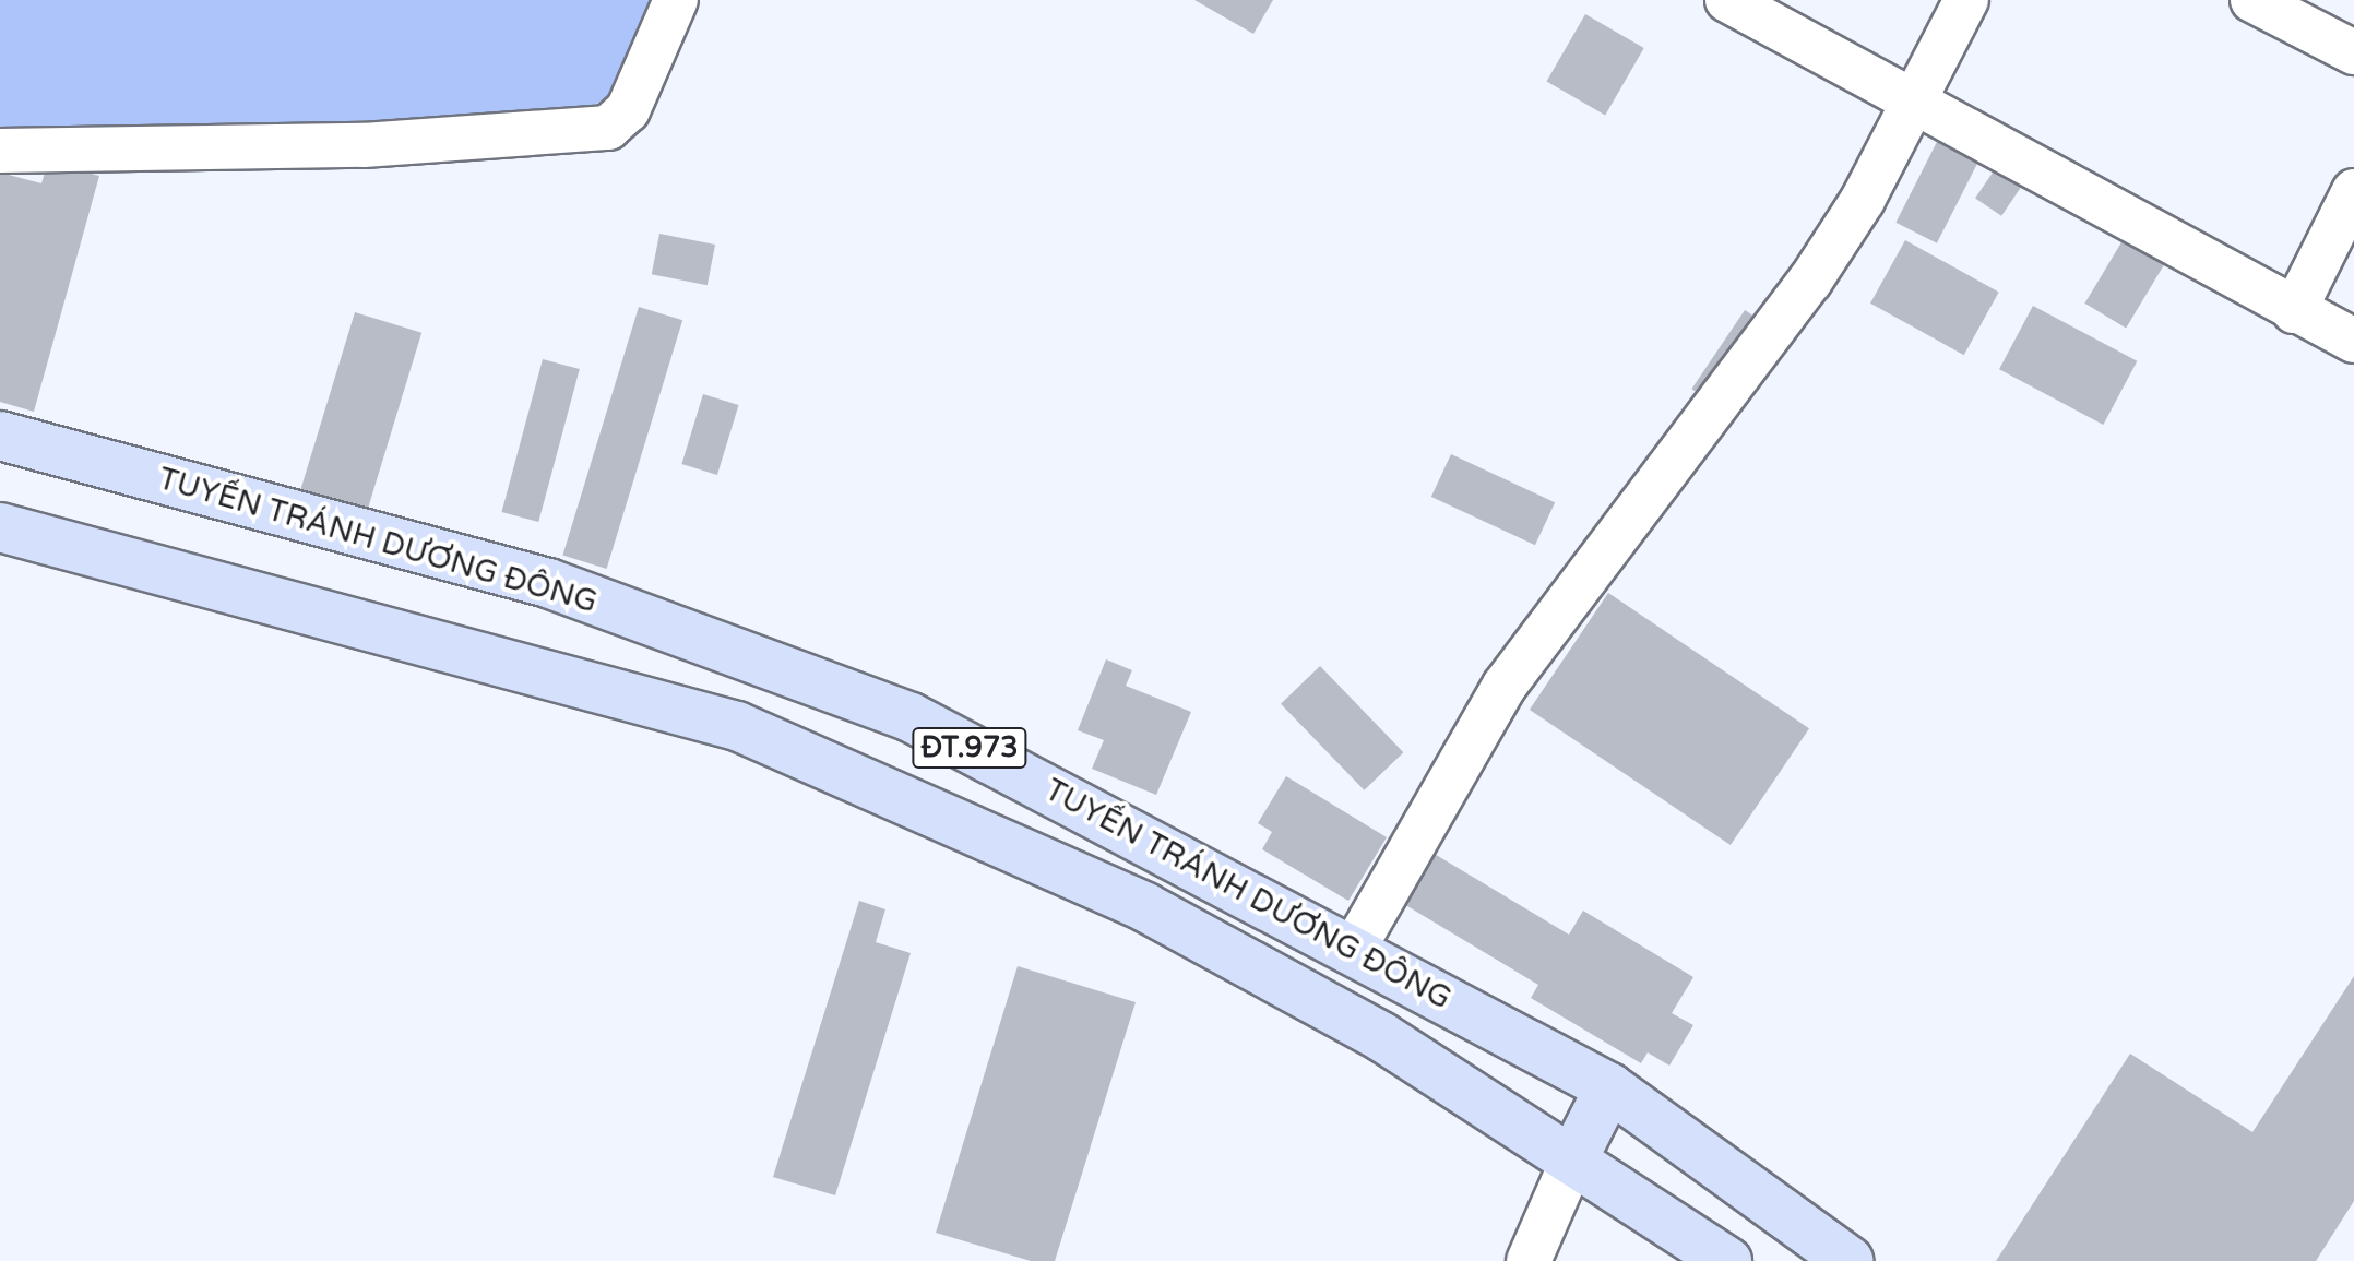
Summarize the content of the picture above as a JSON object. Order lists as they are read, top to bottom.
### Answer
{
  "streets": {
    "main road": ["TUYẾN TRÁNH DƯƠNG ĐÔNG", "ĐT.973"]
  }
}
